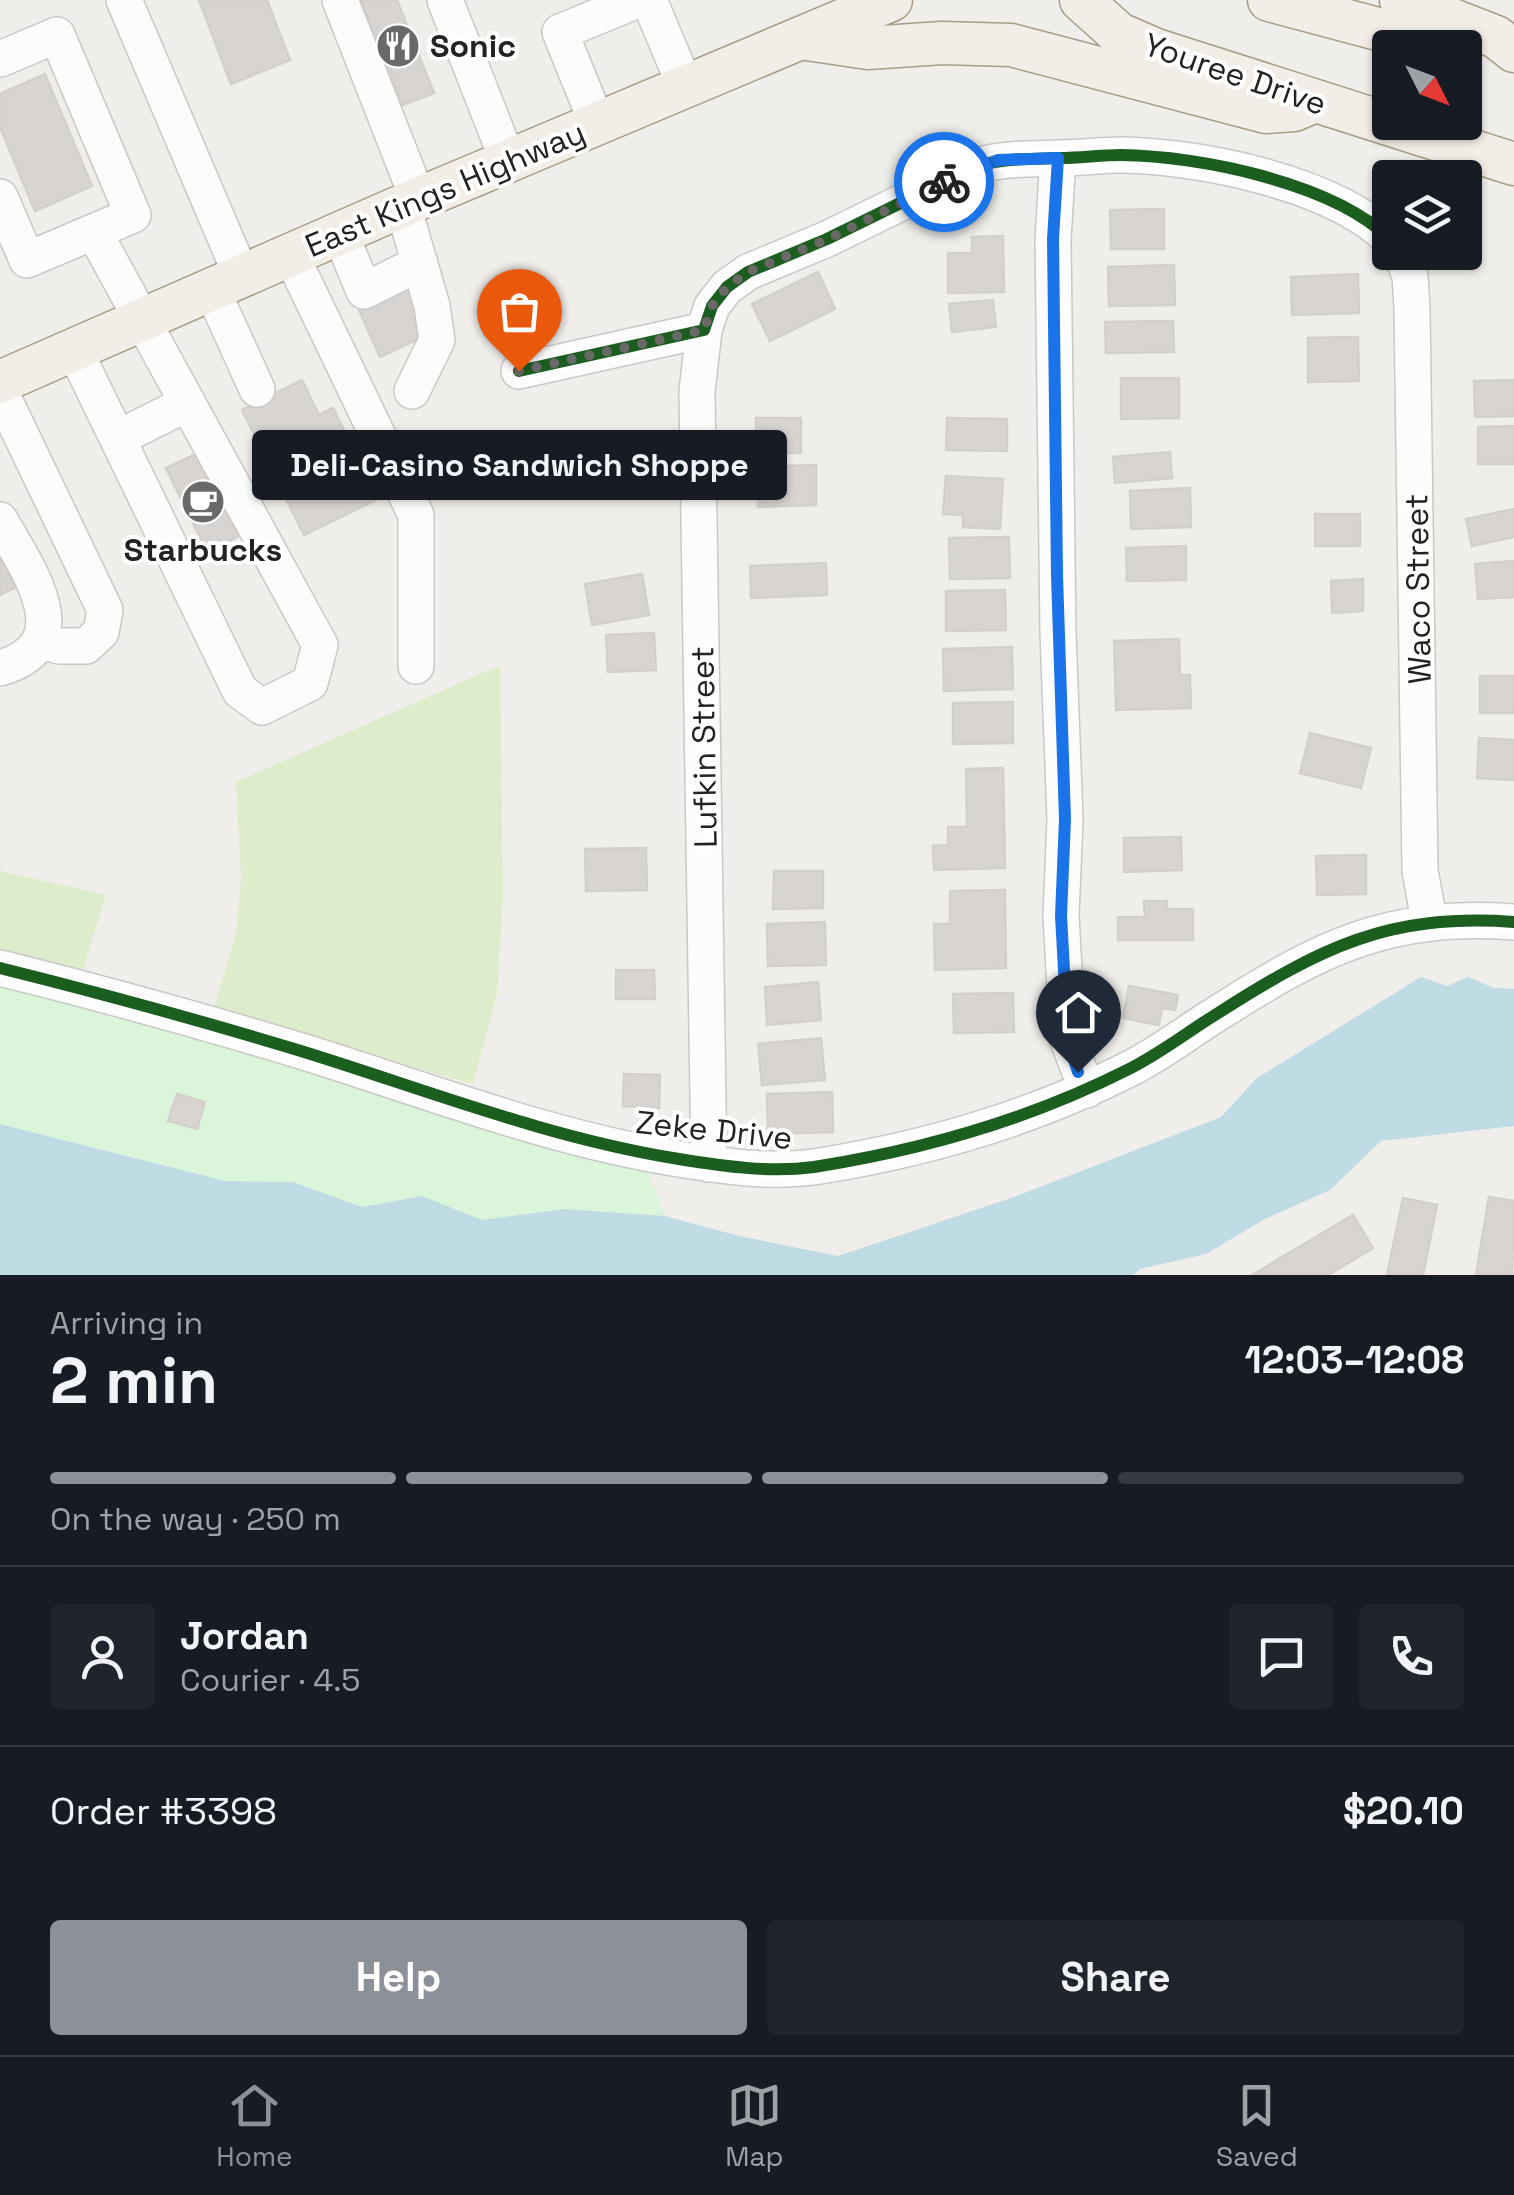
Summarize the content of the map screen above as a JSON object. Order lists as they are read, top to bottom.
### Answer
{
  "streets": {
    "main road": ["Youree Drive", "East Kings Highway"],
    "street": ["Waco Street", "Lufkin Street", "Zeke Drive"]
  },
  "crossings": [
    ["Waco Street", "Zeke Drive"],
    ["Lufkin Street", "Zeke Drive"]
  ],
  "places": {
    "restaurant": ["Sonic"],
    "other": ["Deli-Casino Sandwich Shoppe"],
    "cafe": ["Starbucks"]
  },
  "north": "bottom right",
  "page": {
    "bubble": "Deli-Casino Sandwich Shoppe",
    "heading": ["2 min", "Arriving in", "12:03–12:08"],
    "panel": [
      "Jordan",
      "Courier · 4.5",
      "Order #3398",
      "$20.10"
    ],
    "bar": "On the way · 250 m",
    "buttons": ["Help", "Share"],
    "tabs": ["Home", "Map", "Saved"]
  }
}
